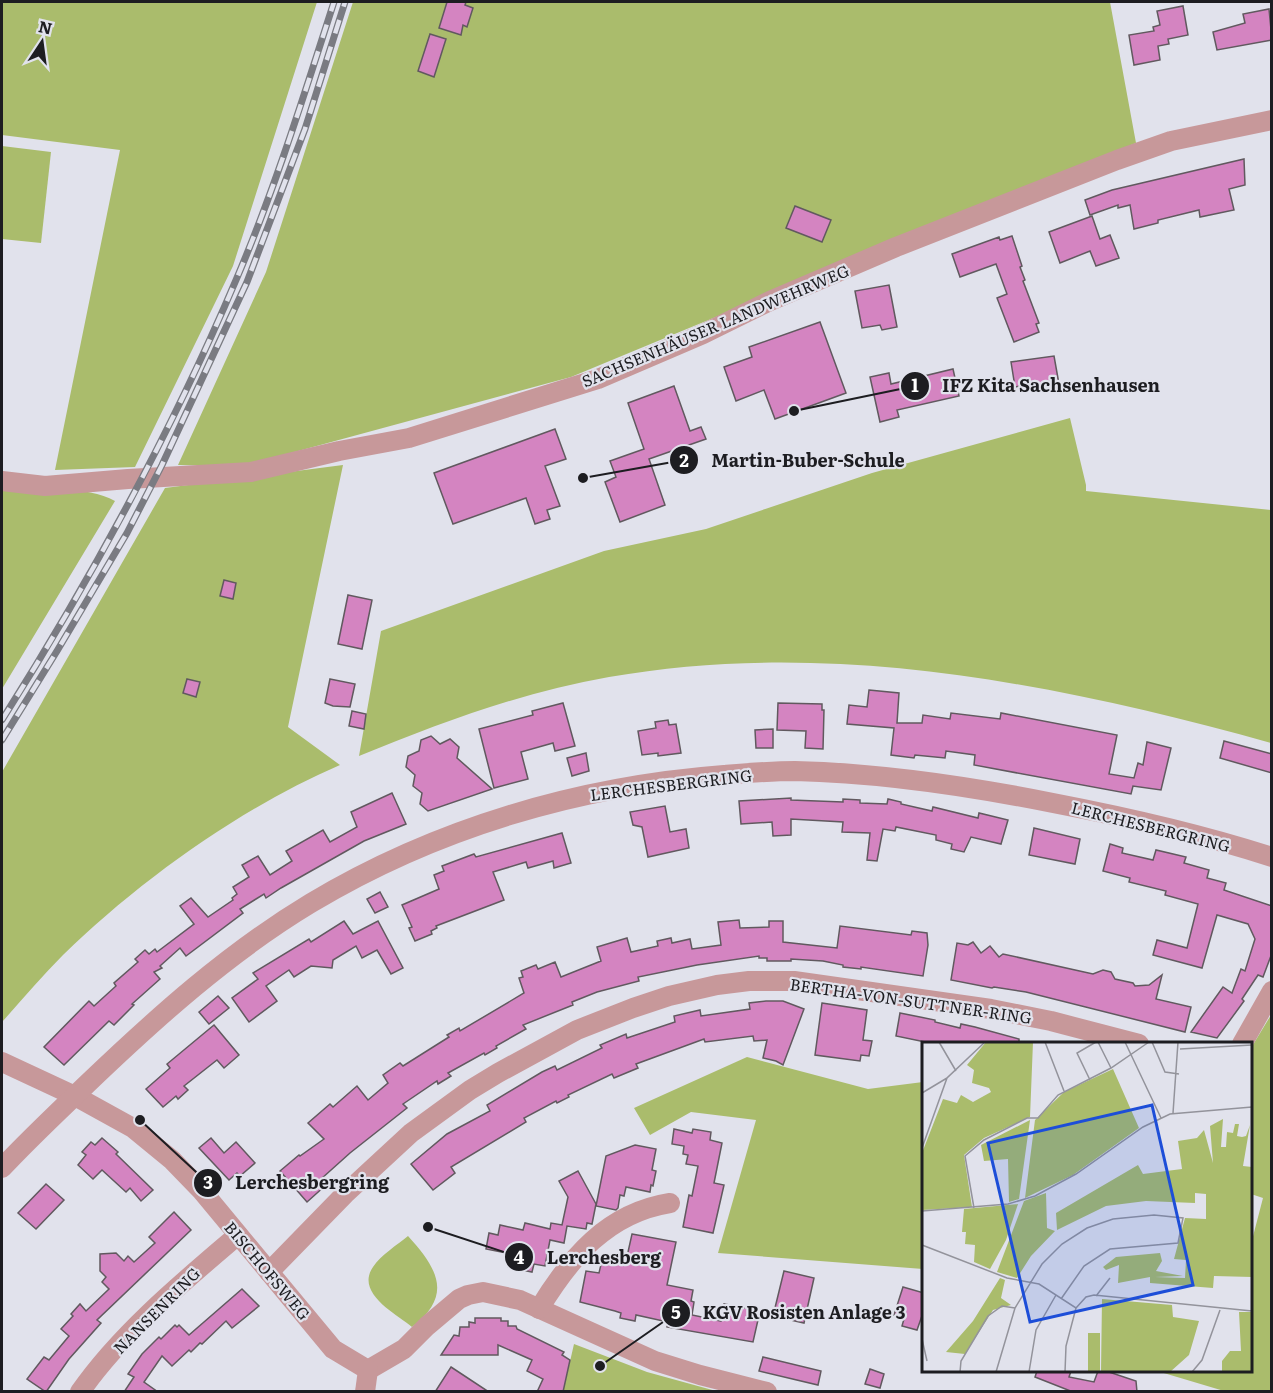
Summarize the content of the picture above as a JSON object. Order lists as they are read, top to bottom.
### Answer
{
  "streets": {
    "street": [
      "SACHSENHÄUSER LANDWEHRWEG",
      "LERCHESBERGRING",
      "BERTHA-VON-SUTTNER-RING",
      "BISCHOFSWEG",
      "NANSENRING"
    ]
  },
  "crossings": [
    ["LERCHESBERGRING", "BISCHOFSWEG"],
    ["BERTHA-VON-SUTTNER-RING", "BISCHOFSWEG"],
    ["BISCHOFSWEG", "NANSENRING"]
  ],
  "places": [
    "IFZ Kita Sachsenhausen",
    "Martin-Buber-Schule",
    "Lerchesbergring",
    "Lerchesberg",
    "KGV Rosisten Anlage 3"
  ],
  "north": "top"
}
